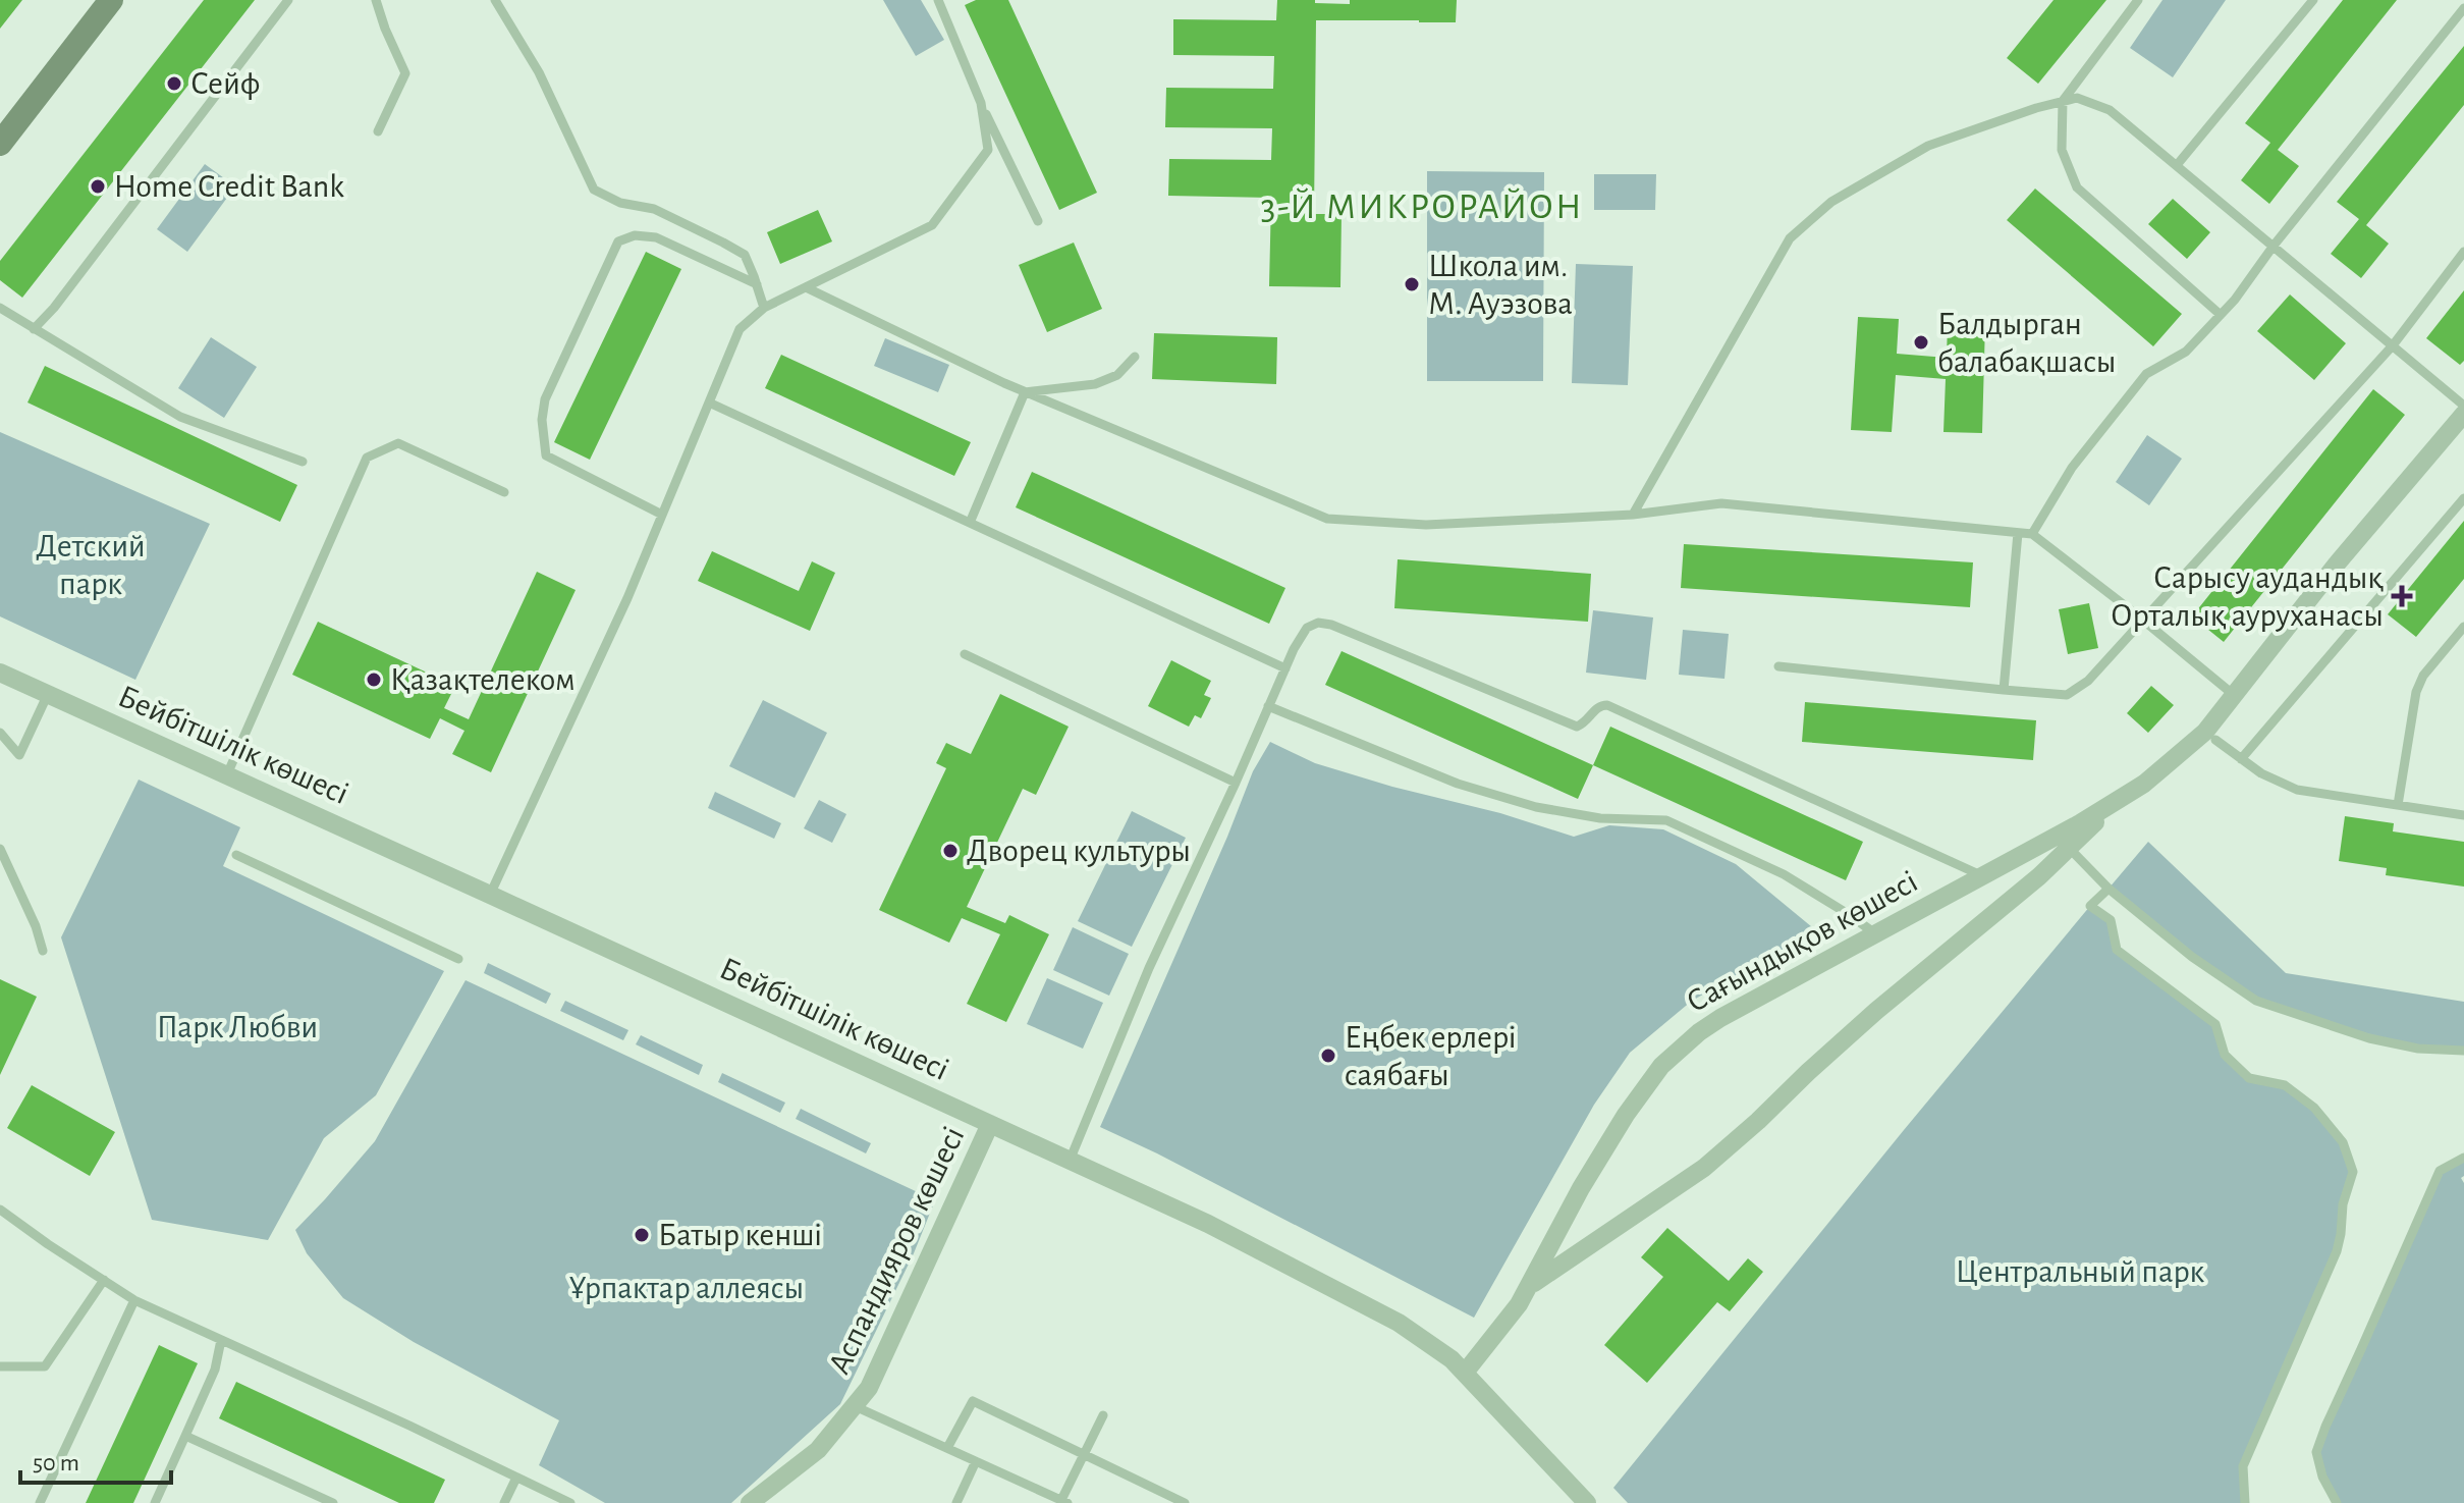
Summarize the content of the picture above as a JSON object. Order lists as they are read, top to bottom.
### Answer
{
  "streets": {
    "street": ["Бейбітшілік көшесі", "Сағындықов көшесі", "Аспандияров көшесі"]
  },
  "crossings": [
    ["Бейбітшілік көшесі", "Сағындықов көшесі"],
    ["Бейбітшілік көшесі", "Аспандияров көшесі"]
  ],
  "districts": ["3-Й МИКРОРАЙОН"],
  "parks": [
    "Детский парк",
    "Парк Любви",
    "Центральный парк",
    "Ұрпактар аллеясы"
  ],
  "places": {
    "other": [
      "Сейф",
      "Home Credit Bank",
      "Школа им. М. Ауэзова",
      "Балдырган балабақшасы",
      "Қазақтелеком",
      "Дворец культуры",
      "Еңбек ерлері саябағы",
      "Батыр кенші"
    ],
    "health": ["Сарысу аудандық Орталық ауруханасы"]
  },
  "scale_bar": "50 m"
}
